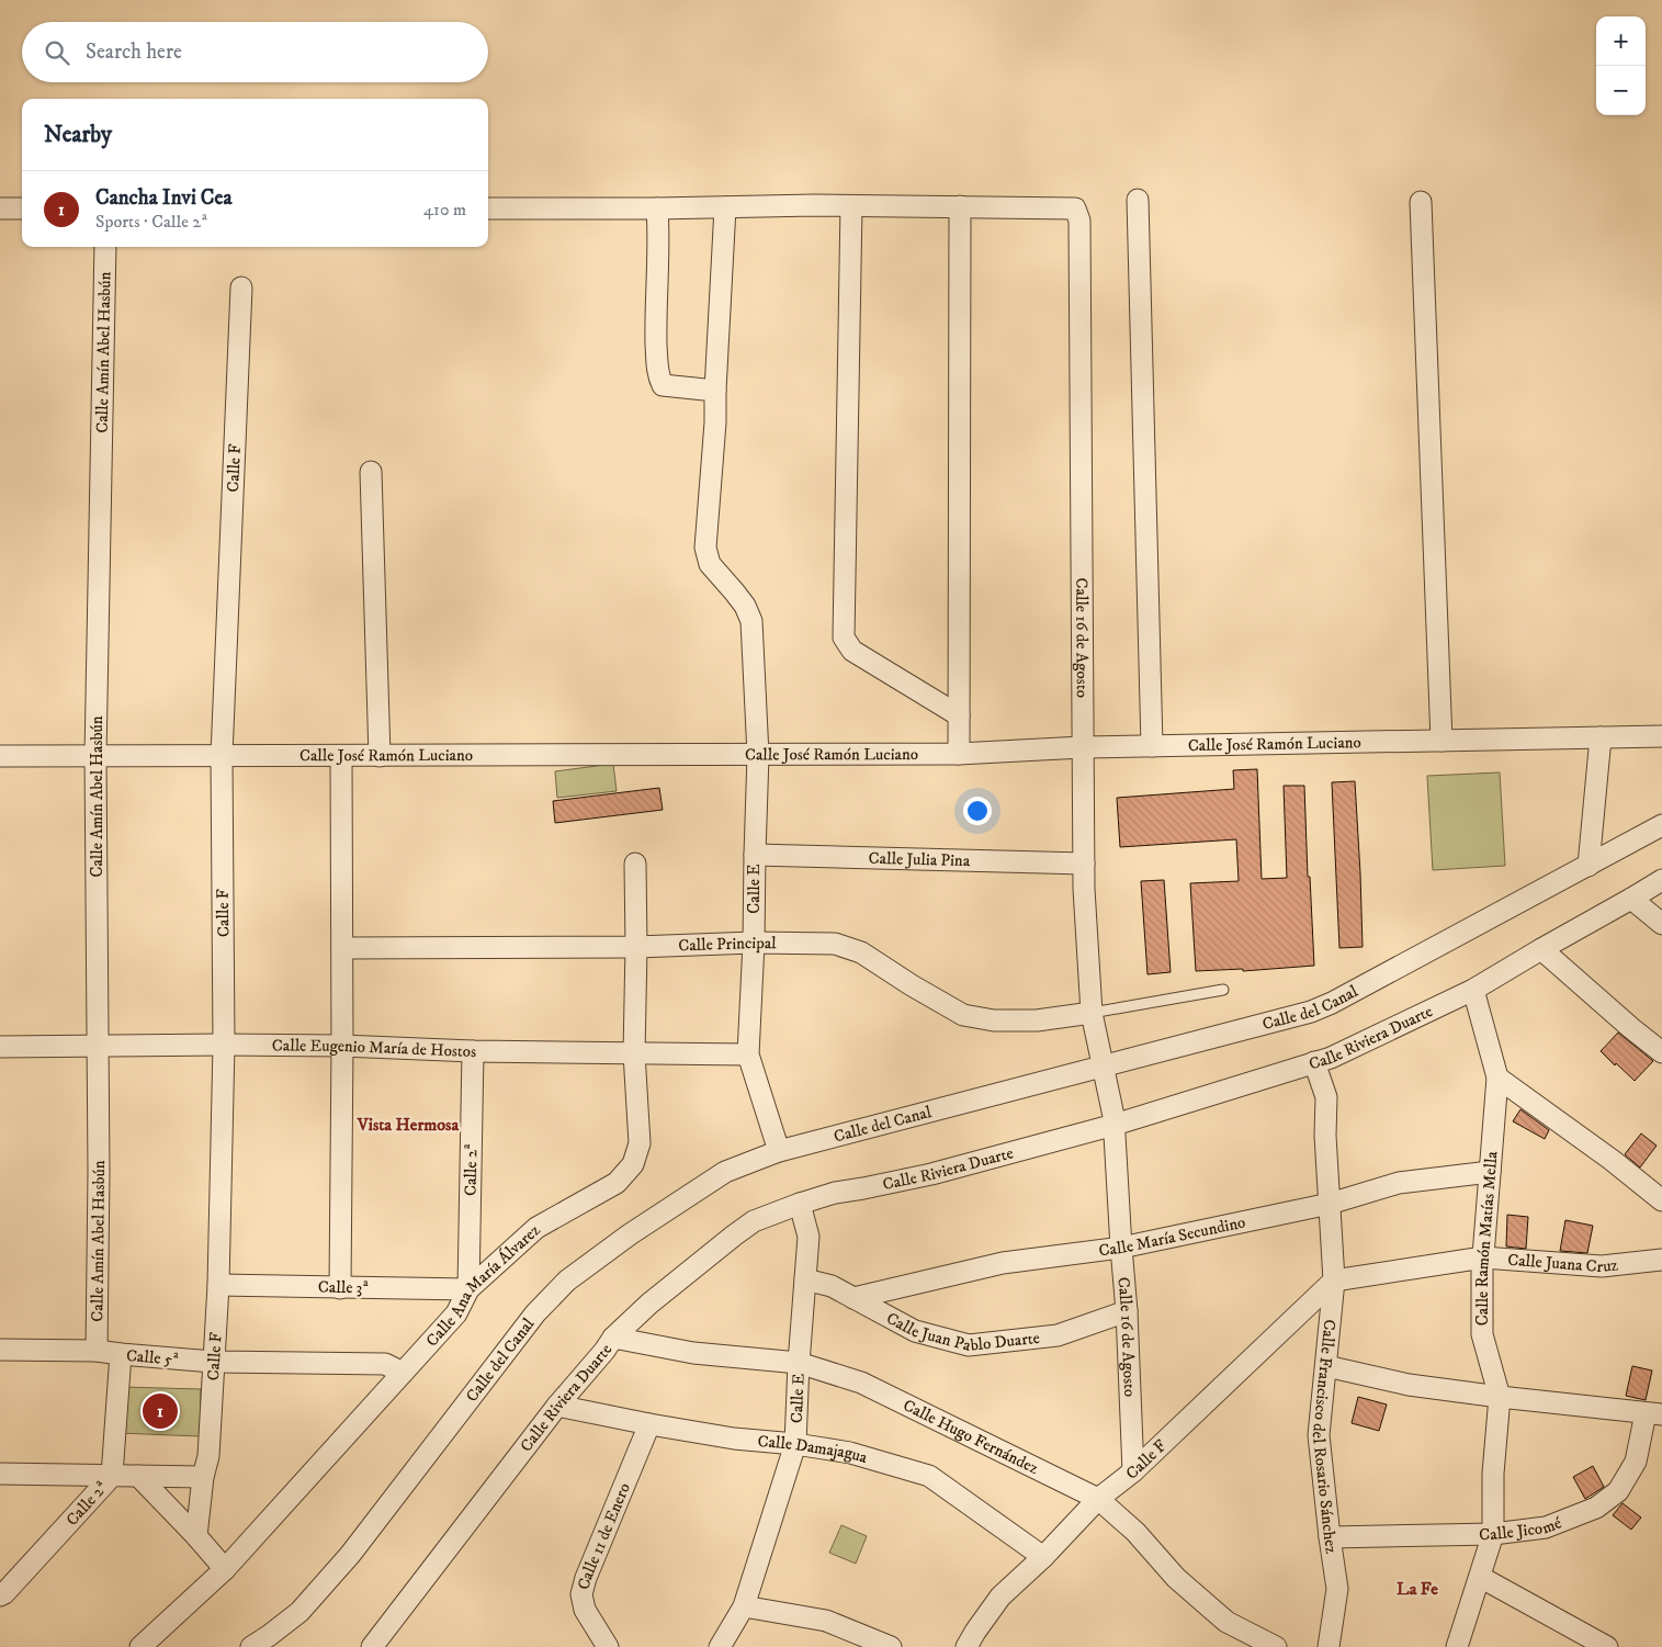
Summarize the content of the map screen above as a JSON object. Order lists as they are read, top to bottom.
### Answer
{
  "streets": {
    "street": [
      "Calle Amín Abel Hasbún",
      "Calle F",
      "Calle 16 de Agosto",
      "Calle José Ramón Luciano",
      "Calle Julia Pina",
      "Calle E",
      "Calle Principal",
      "Calle del Canal",
      "Calle Riviera Duarte",
      "Calle Eugenio María de Hostos",
      "Calle 2ª",
      "Calle María Secundino",
      "Calle Ramón Matías Mella",
      "Calle Juana Cruz",
      "Calle 3ª",
      "Calle Ana María Álvarez",
      "Calle Juan Pablo Duarte",
      "Calle 5ª",
      "Calle Hugo Fernández",
      "Calle Francisco del Rosario Sánchez",
      "Calle Damajagua",
      "Calle Jicomé",
      "Calle 11 de Enero"
    ]
  },
  "crossings": [
    ["Calle Amín Abel Hasbún", "Calle José Ramón Luciano"],
    ["Calle Amín Abel Hasbún", "Calle Eugenio María de Hostos"],
    ["Calle Amín Abel Hasbún", "Calle 5ª"],
    ["Calle F", "Calle 16 de Agosto"],
    ["Calle F", "Calle José Ramón Luciano"],
    ["Calle F", "Calle Eugenio María de Hostos"],
    ["Calle F", "Calle Juana Cruz"],
    ["Calle F", "Calle 3ª"],
    ["Calle F", "Calle 5ª"],
    ["Calle F", "Calle Hugo Fernández"],
    ["Calle F", "Calle Francisco del Rosario Sánchez"],
    ["Calle F", "Calle Damajagua"],
    ["Calle 16 de Agosto", "Calle José Ramón Luciano"],
    ["Calle 16 de Agosto", "Calle Julia Pina"],
    ["Calle 16 de Agosto", "Calle Principal"],
    ["Calle 16 de Agosto", "Calle del Canal"],
    ["Calle 16 de Agosto", "Calle Riviera Duarte"],
    ["Calle 16 de Agosto", "Calle María Secundino"],
    ["Calle 16 de Agosto", "Calle Juan Pablo Duarte"],
    ["Calle José Ramón Luciano", "Calle E"],
    ["Calle Julia Pina", "Calle E"],
    ["Calle E", "Calle Principal"],
    ["Calle E", "Calle del Canal"],
    ["Calle E", "Calle Riviera Duarte"],
    ["Calle E", "Calle Eugenio María de Hostos"],
    ["Calle E", "Calle Juan Pablo Duarte"],
    ["Calle E", "Calle Hugo Fernández"],
    ["Calle E", "Calle Damajagua"],
    ["Calle Principal", "Calle Ana María Álvarez"],
    ["Calle Riviera Duarte", "Calle Ramón Matías Mella"],
    ["Calle Riviera Duarte", "Calle Hugo Fernández"],
    ["Calle Riviera Duarte", "Calle Francisco del Rosario Sánchez"],
    ["Calle Riviera Duarte", "Calle Damajagua"],
    ["Calle Eugenio María de Hostos", "Calle 2ª"],
    ["Calle Eugenio María de Hostos", "Calle Ana María Álvarez"],
    ["Calle 2ª", "Calle 3ª"],
    ["Calle 2ª", "Calle Ana María Álvarez"],
    ["Calle 2ª", "Calle 5ª"],
    ["Calle María Secundino", "Calle Ramón Matías Mella"],
    ["Calle María Secundino", "Calle Juan Pablo Duarte"],
    ["Calle María Secundino", "Calle Francisco del Rosario Sánchez"],
    ["Calle Ramón Matías Mella", "Calle Juana Cruz"],
    ["Calle Ramón Matías Mella", "Calle Jicomé"],
    ["Calle Juana Cruz", "Calle Francisco del Rosario Sánchez"],
    ["Calle 3ª", "Calle Ana María Álvarez"],
    ["Calle Ana María Álvarez", "Calle 5ª"],
    ["Calle Francisco del Rosario Sánchez", "Calle Jicomé"],
    ["Calle Damajagua", "Calle 11 de Enero"]
  ],
  "districts": ["Vista Hermosa", "La Fe"],
  "page": {
    "map_buttons": ["+", "−"],
    "search": "Search here",
    "heading": "Nearby",
    "list": [
      {
        "mark": "1",
        "name": "Cancha Invi Cea",
        "note": "Sports · Calle 2ª",
        "value": "410 m"
      }
    ],
    "pins": "1"
  }
}
